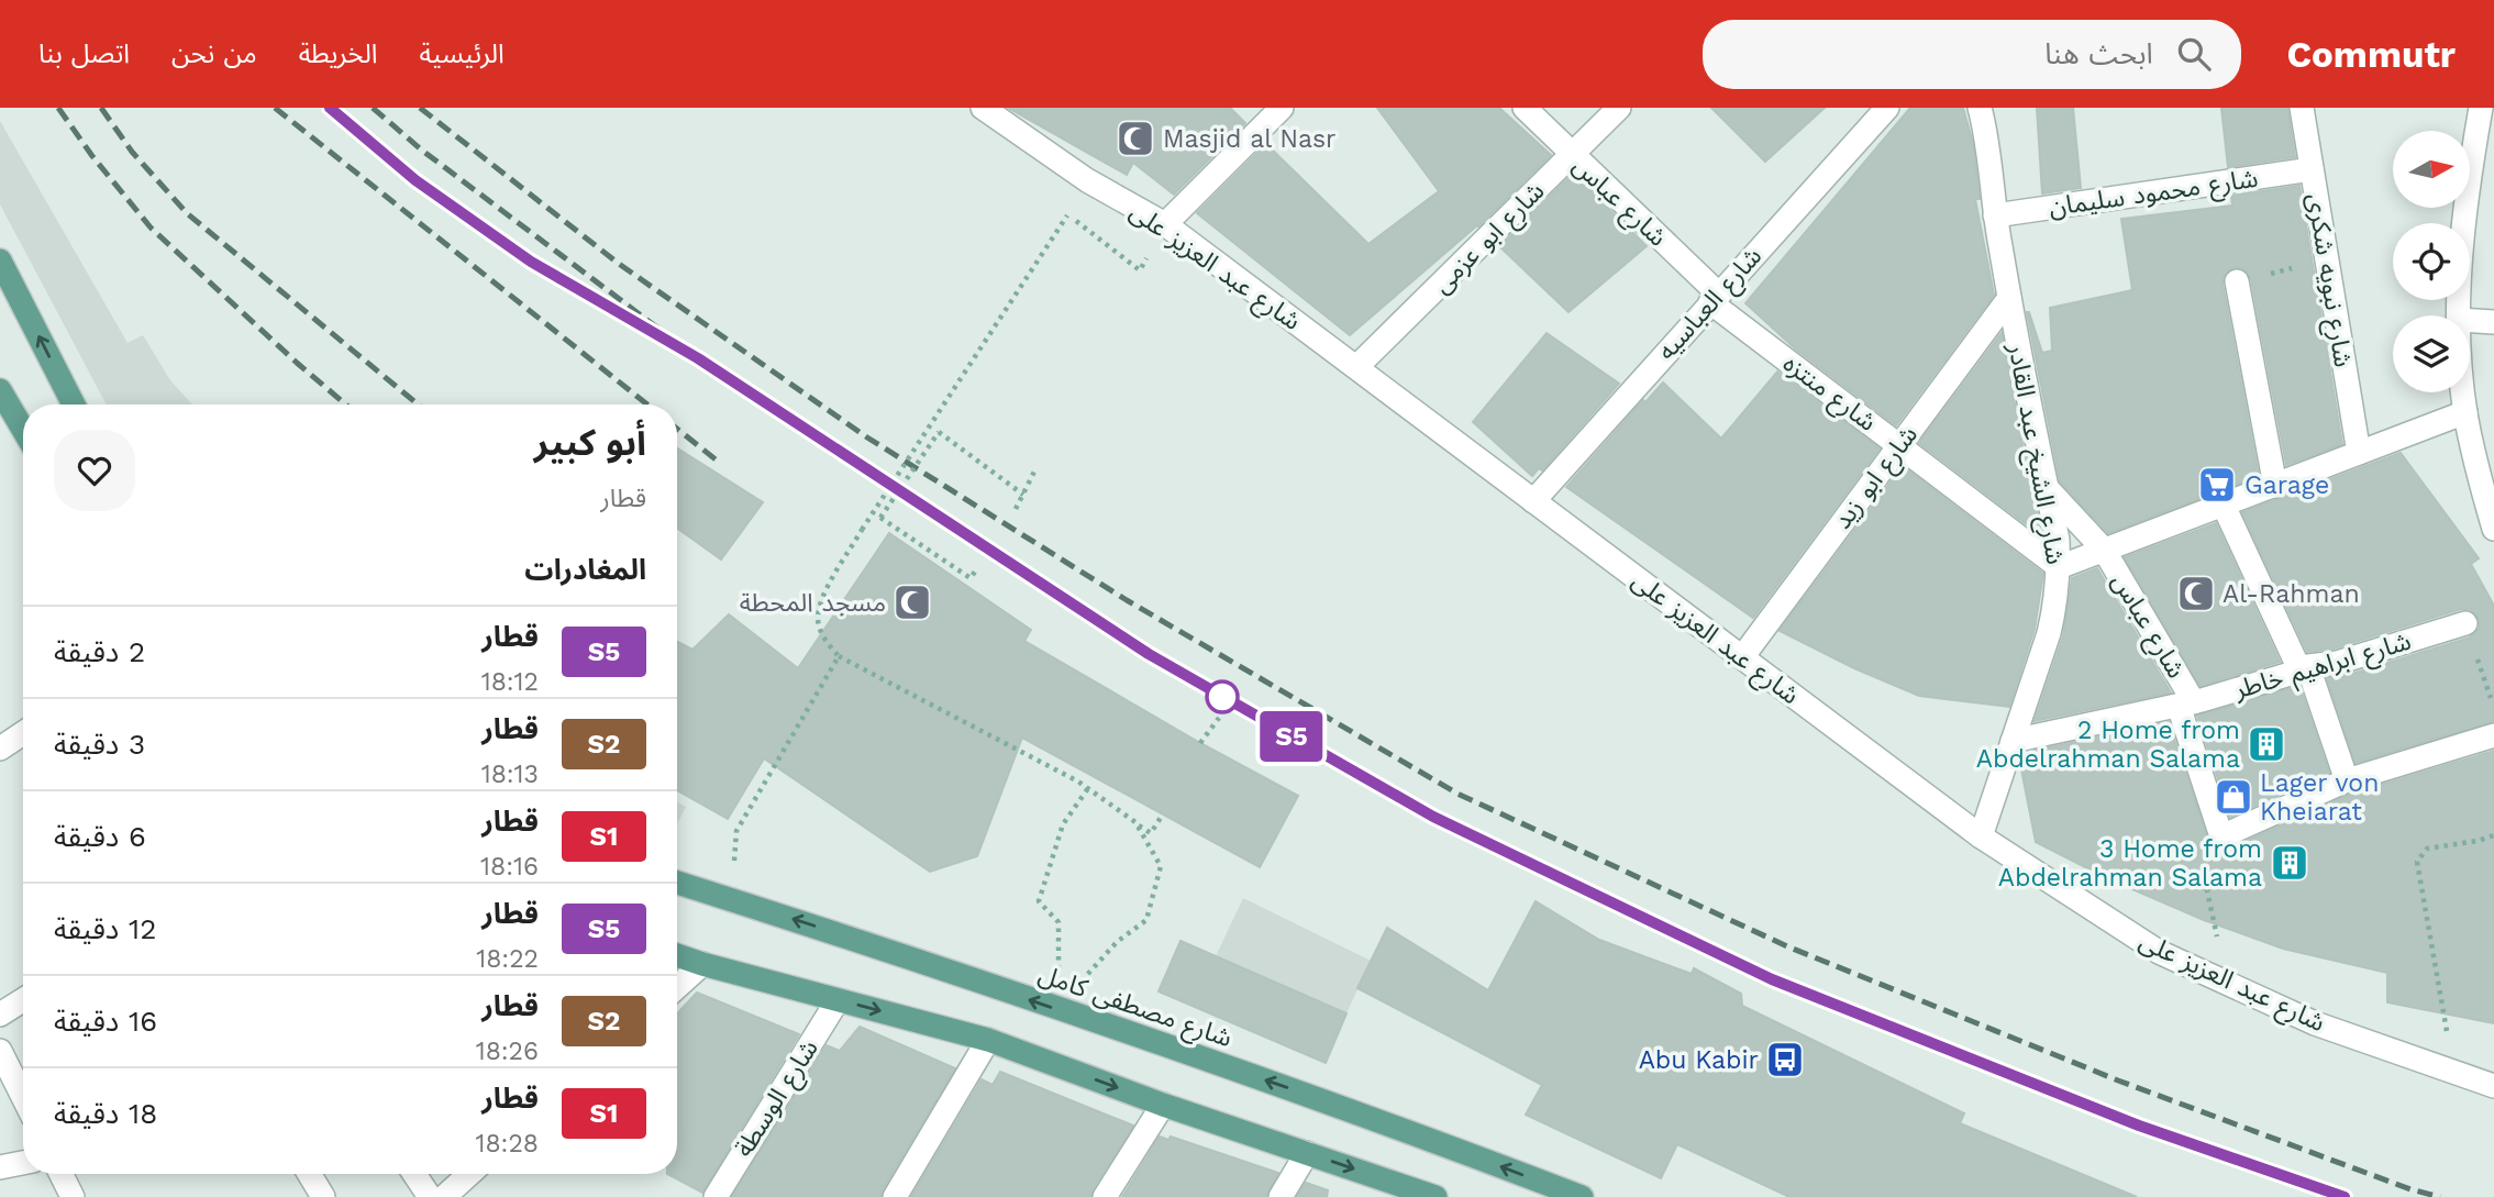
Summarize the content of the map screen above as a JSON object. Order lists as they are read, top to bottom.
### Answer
{
  "streets": {
    "main road": ["شارع مصطفى كامل"],
    "street": [
      "شارع محمود سليمان",
      "شارع عباس",
      "شارع ابو عزمى",
      "شارع عبد العزيز على",
      "شارع نبويه شكرى",
      "شارع العباسيه",
      "شارع منتزه",
      "شارع الشيخ عبد القادر",
      "شارع ابو زيد",
      "شارع ابراهيم خاطر",
      "شارع الوسطة"
    ]
  },
  "crossings": [
    ["شارع محمود سليمان", "شارع نبويه شكرى"],
    ["شارع محمود سليمان", "شارع الشيخ عبد القادر"],
    ["شارع عباس", "شارع ابو عزمى"],
    ["شارع عباس", "شارع العباسيه"],
    ["شارع عباس", "شارع منتزه"],
    ["شارع عباس", "شارع الشيخ عبد القادر"],
    ["شارع عباس", "شارع ابراهيم خاطر"],
    ["شارع ابو عزمى", "شارع عبد العزيز على"],
    ["شارع عبد العزيز على", "شارع العباسيه"],
    ["شارع عبد العزيز على", "شارع الشيخ عبد القادر"],
    ["شارع عبد العزيز على", "شارع ابو زيد"],
    ["شارع العباسيه", "شارع منتزه"],
    ["شارع منتزه", "شارع الشيخ عبد القادر"],
    ["شارع منتزه", "شارع ابو زيد"],
    ["شارع الشيخ عبد القادر", "شارع ابو زيد"],
    ["شارع الشيخ عبد القادر", "شارع ابراهيم خاطر"]
  ],
  "places": {
    "mosque": ["Masjid al Nasr", "Al-Rahman", "مسجد المحطة"],
    "supermarket": ["Garage"],
    "building": ["2 Home from Abdelrahman Salama", "3 Home from Abdelrahman Salama"],
    "shop": ["Lager von Kheiarat"],
    "bus stop": ["Abu Kabir"]
  },
  "north": "right",
  "page": {
    "header": "Commutr",
    "search": "ابحث هنا",
    "nav": [
      "الرئيسية",
      "الخريطة",
      "من نحن",
      "اتصل بنا"
    ],
    "on_map": "S5",
    "heading": [
      ["أبو كبير", "قطار"],
      "المغادرات"
    ],
    "list": [
      {
        "mark": "S5",
        "name": "قطار",
        "note": "18:12",
        "value": "2 دقيقة"
      },
      {
        "mark": "S2",
        "name": "قطار",
        "note": "18:13",
        "value": "3 دقيقة"
      },
      {
        "mark": "S1",
        "name": "قطار",
        "note": "18:16",
        "value": "6 دقيقة"
      },
      {
        "mark": "S5",
        "name": "قطار",
        "note": "18:22",
        "value": "12 دقيقة"
      },
      {
        "mark": "S2",
        "name": "قطار",
        "note": "18:26",
        "value": "16 دقيقة"
      },
      {
        "mark": "S1",
        "name": "قطار",
        "note": "18:28",
        "value": "18 دقيقة"
      }
    ]
  }
}
